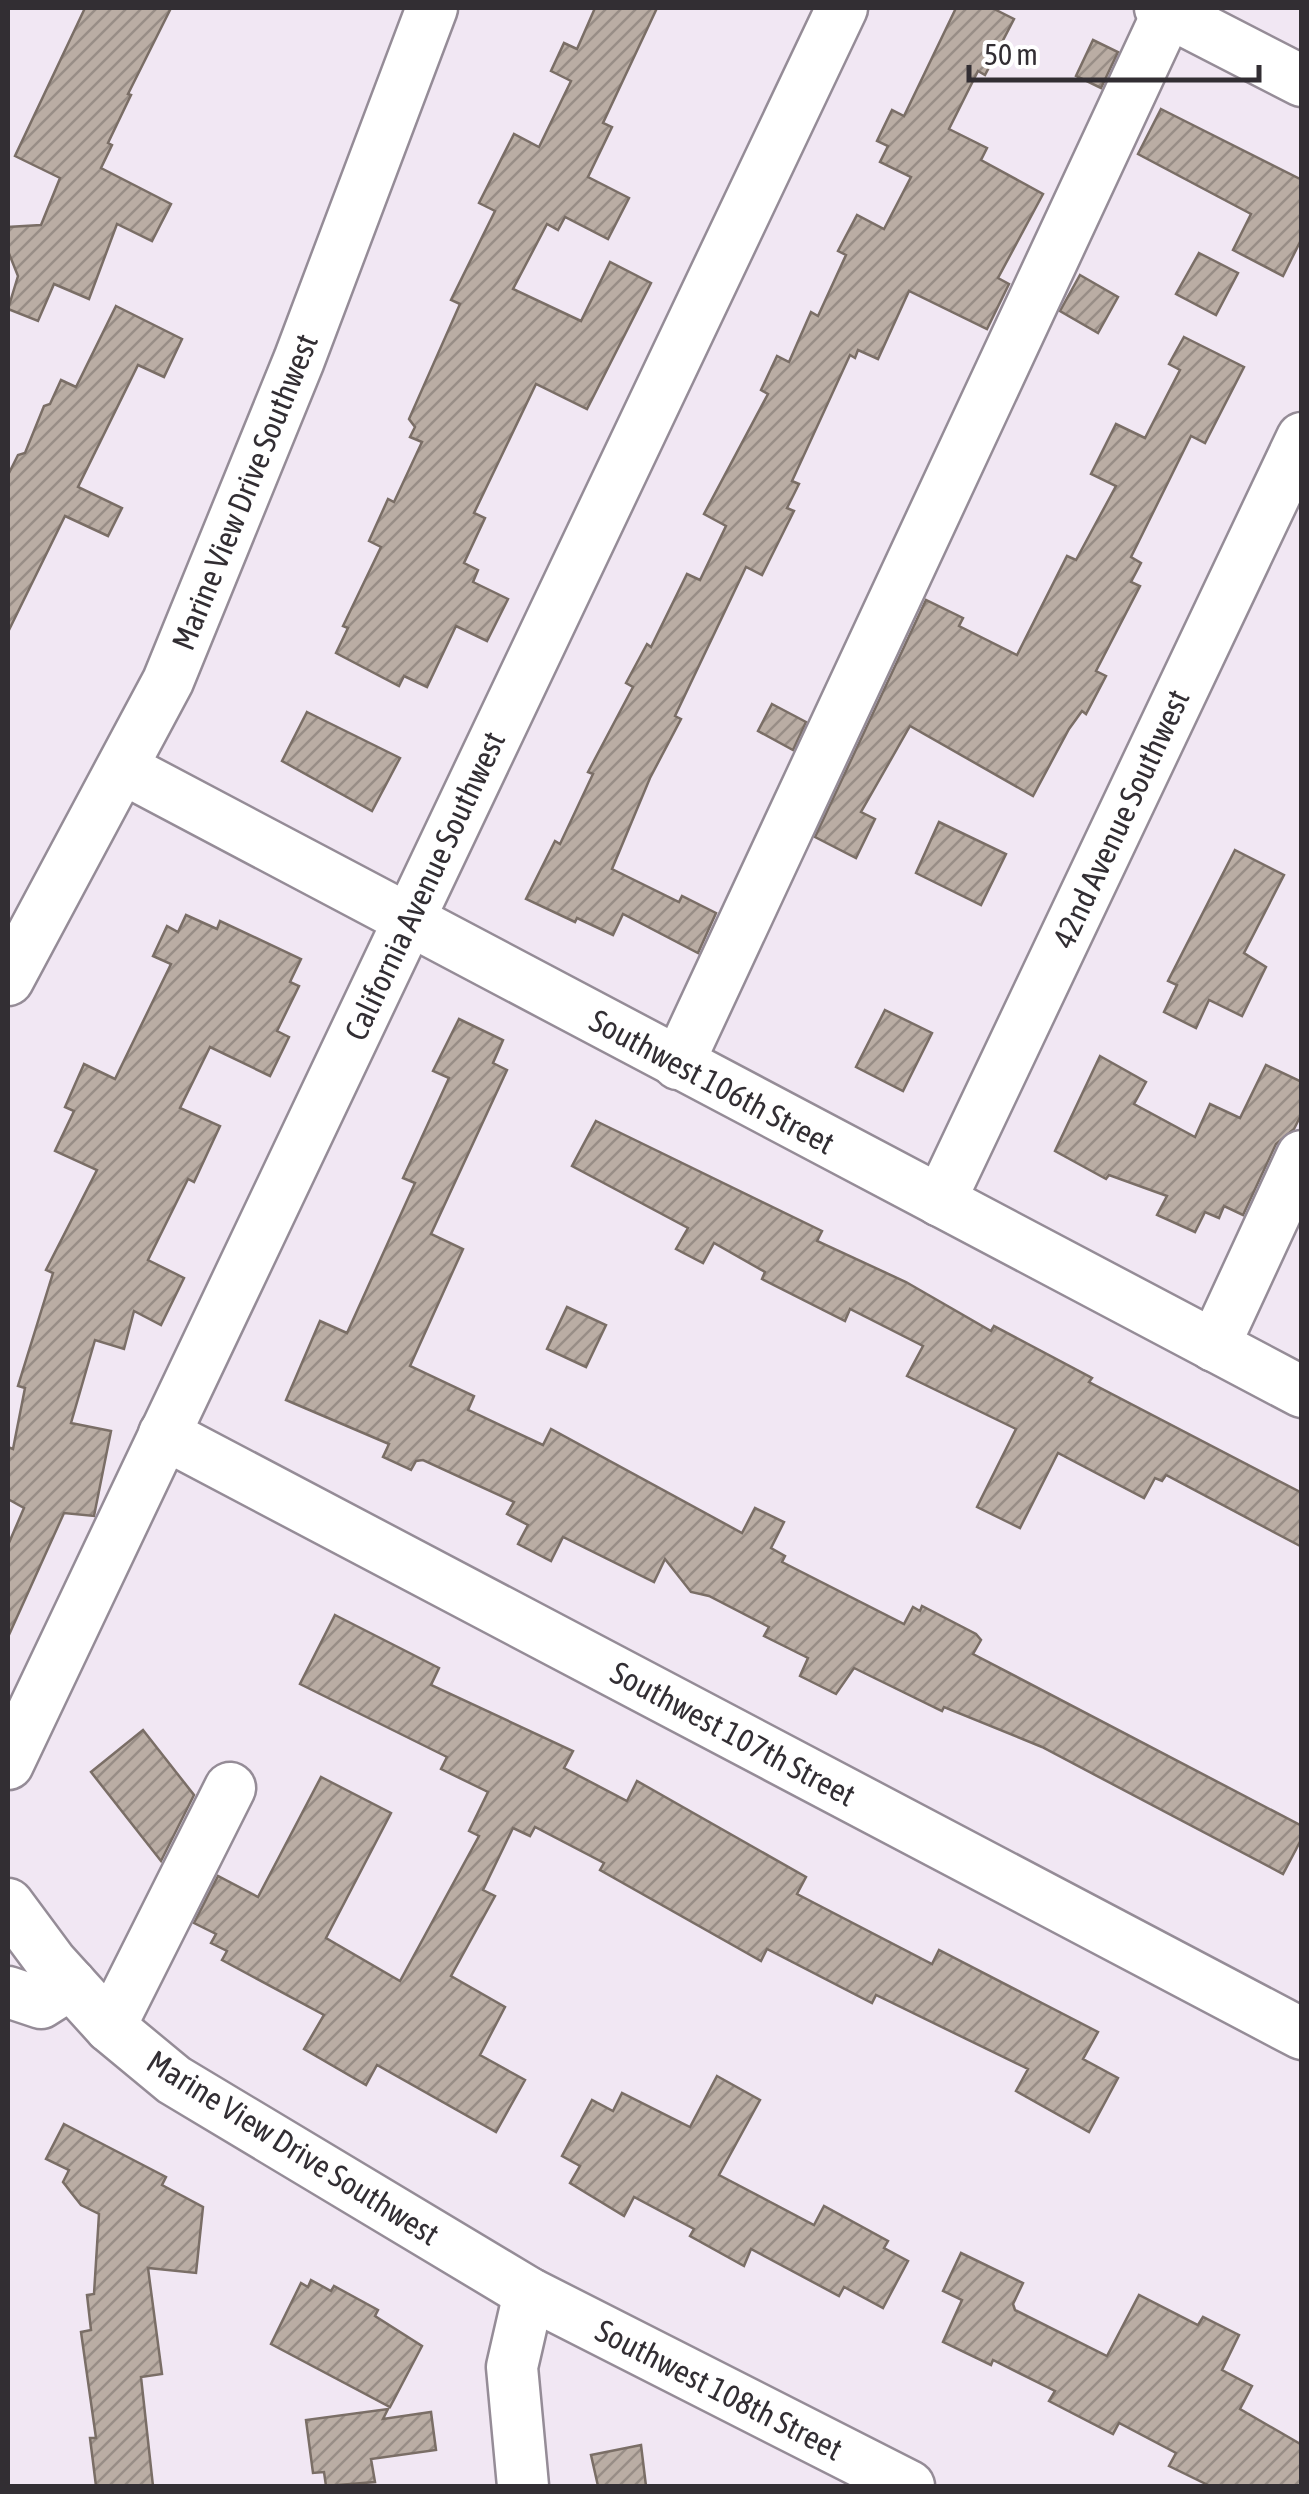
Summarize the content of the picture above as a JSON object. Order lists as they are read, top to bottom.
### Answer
{
  "streets": {
    "street": [
      "Marine View Drive Southwest",
      "42nd Avenue Southwest",
      "California Avenue Southwest",
      "Southwest 106th Street",
      "Southwest 107th Street",
      "Southwest 108th Street"
    ]
  },
  "crossings": [
    ["Marine View Drive Southwest", "Southwest 106th Street"],
    ["Marine View Drive Southwest", "Southwest 108th Street"],
    ["42nd Avenue Southwest", "Southwest 106th Street"],
    ["California Avenue Southwest", "Southwest 106th Street"],
    ["California Avenue Southwest", "Southwest 107th Street"]
  ],
  "scale_bar": "50 m"
}
